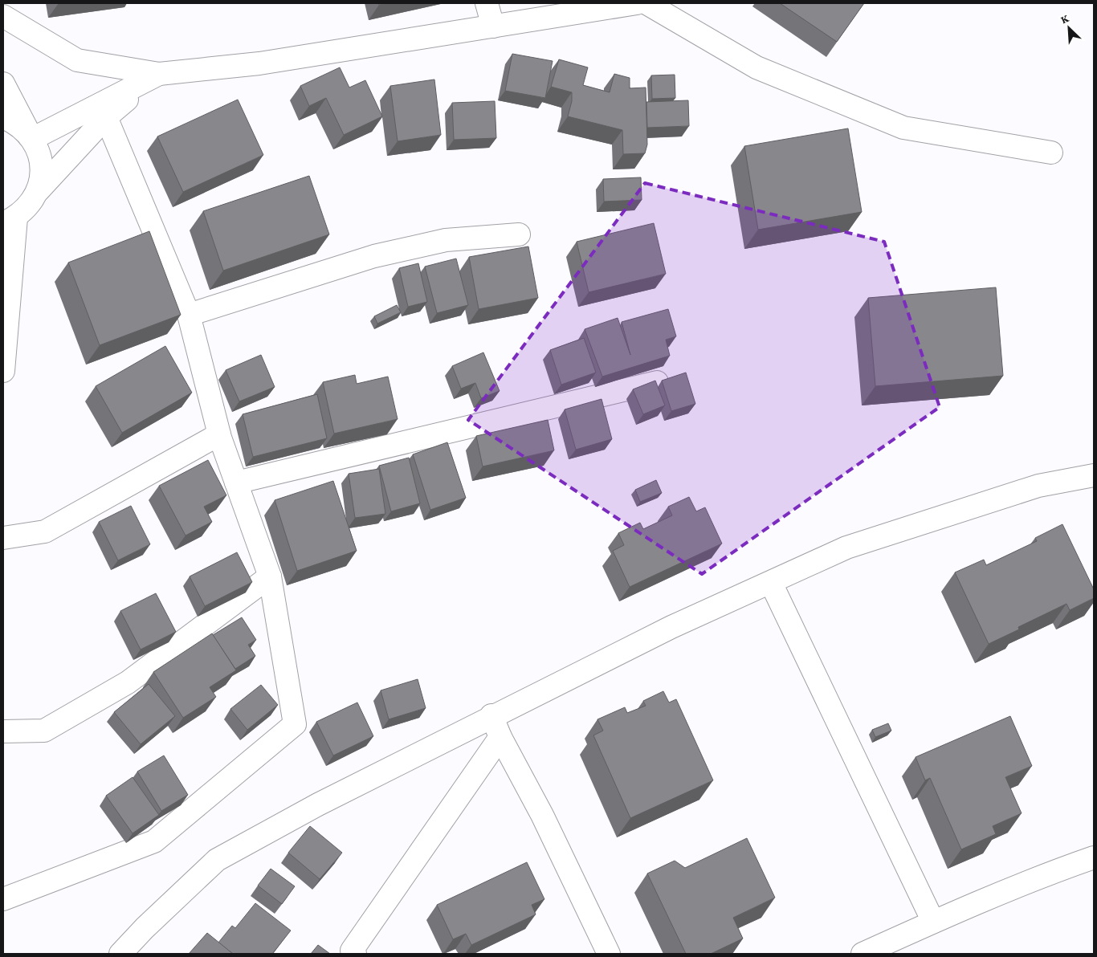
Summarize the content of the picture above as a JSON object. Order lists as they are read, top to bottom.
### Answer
{
  "north": "top left"
}
